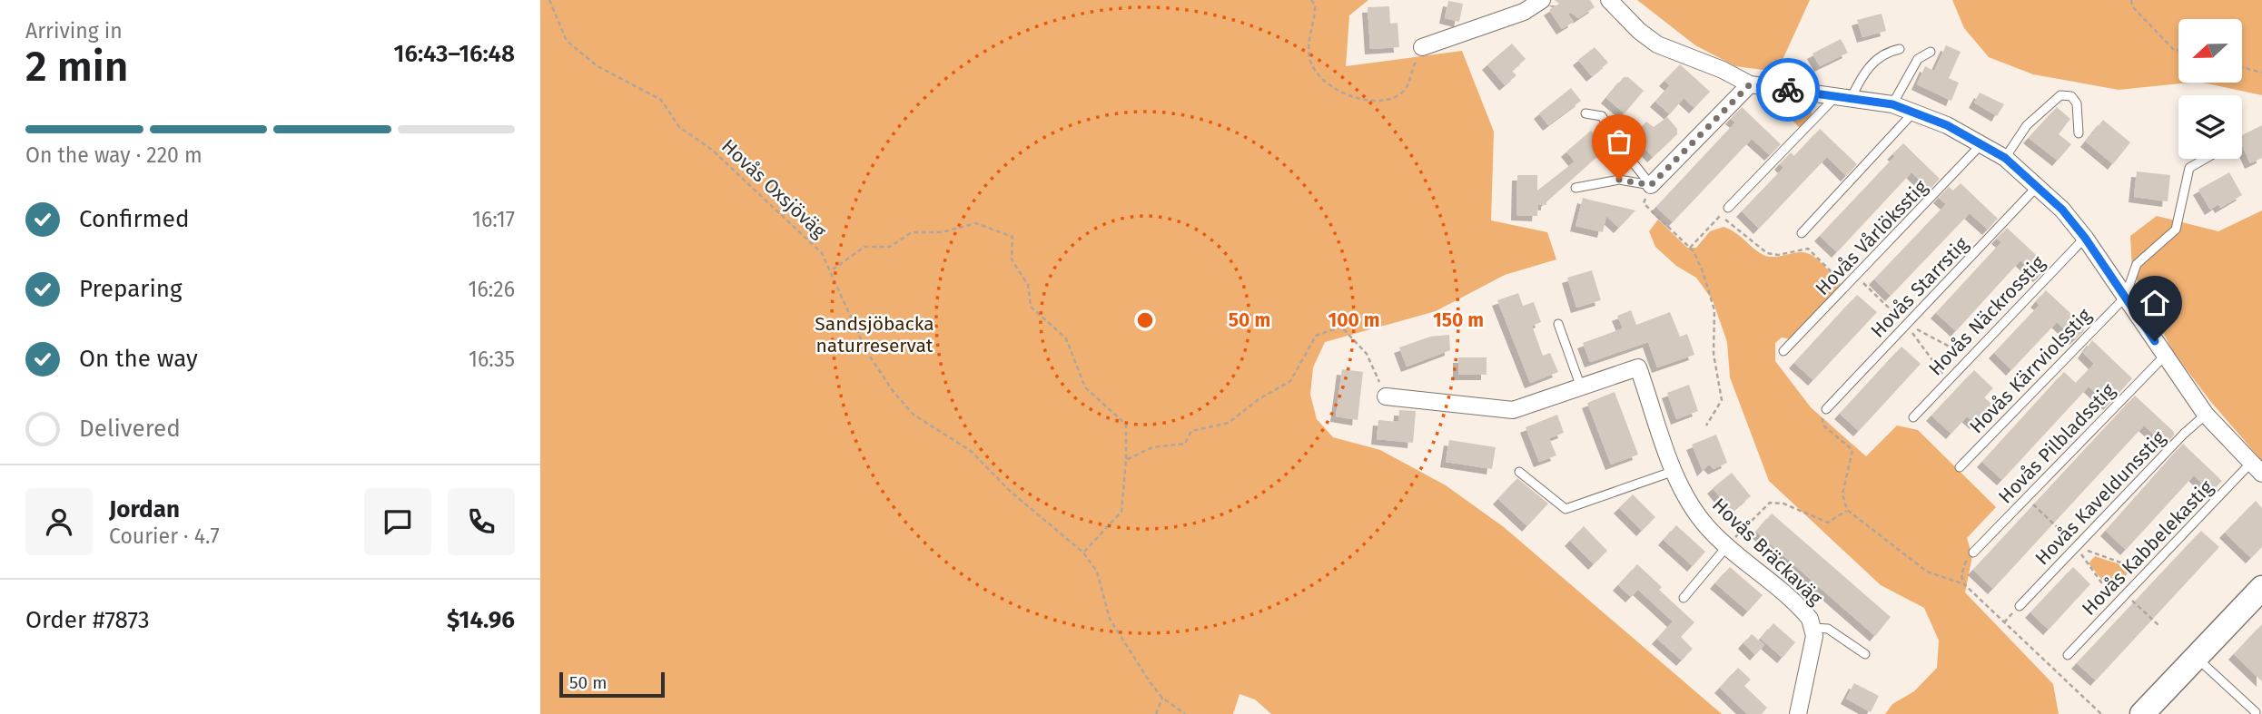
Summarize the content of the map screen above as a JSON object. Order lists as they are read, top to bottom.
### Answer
{
  "streets": {
    "street": ["Hovås Bräckaväg"],
    "lane": [
      "Hovås Vårlöksstig",
      "Hovås Starrstig",
      "Hovås Näckrosstig",
      "Hovås Kärrviolsstig",
      "Hovås Pilbladsstig",
      "Hovås Kaveldunsstig",
      "Hovås Kabbelekastig"
    ],
    "path": ["Hovås Oxsjöväg"]
  },
  "parks": ["Sandsjöbacka naturreservat"],
  "scale_bar": "50 m",
  "north": "left",
  "page": {
    "heading": ["2 min", "Arriving in", "16:43–16:48"],
    "panel": [
      "Jordan",
      "Courier · 4.7",
      "Order #7873",
      "$14.96"
    ],
    "bar": "On the way · 220 m",
    "list": [
      ["Confirmed", "16:17"],
      ["Preparing", "16:26"],
      ["On the way", "16:35"],
      "Delivered"
    ],
    "scale": "50 m"
  },
  "rings": ["50 m", "100 m", "150 m"]
}
